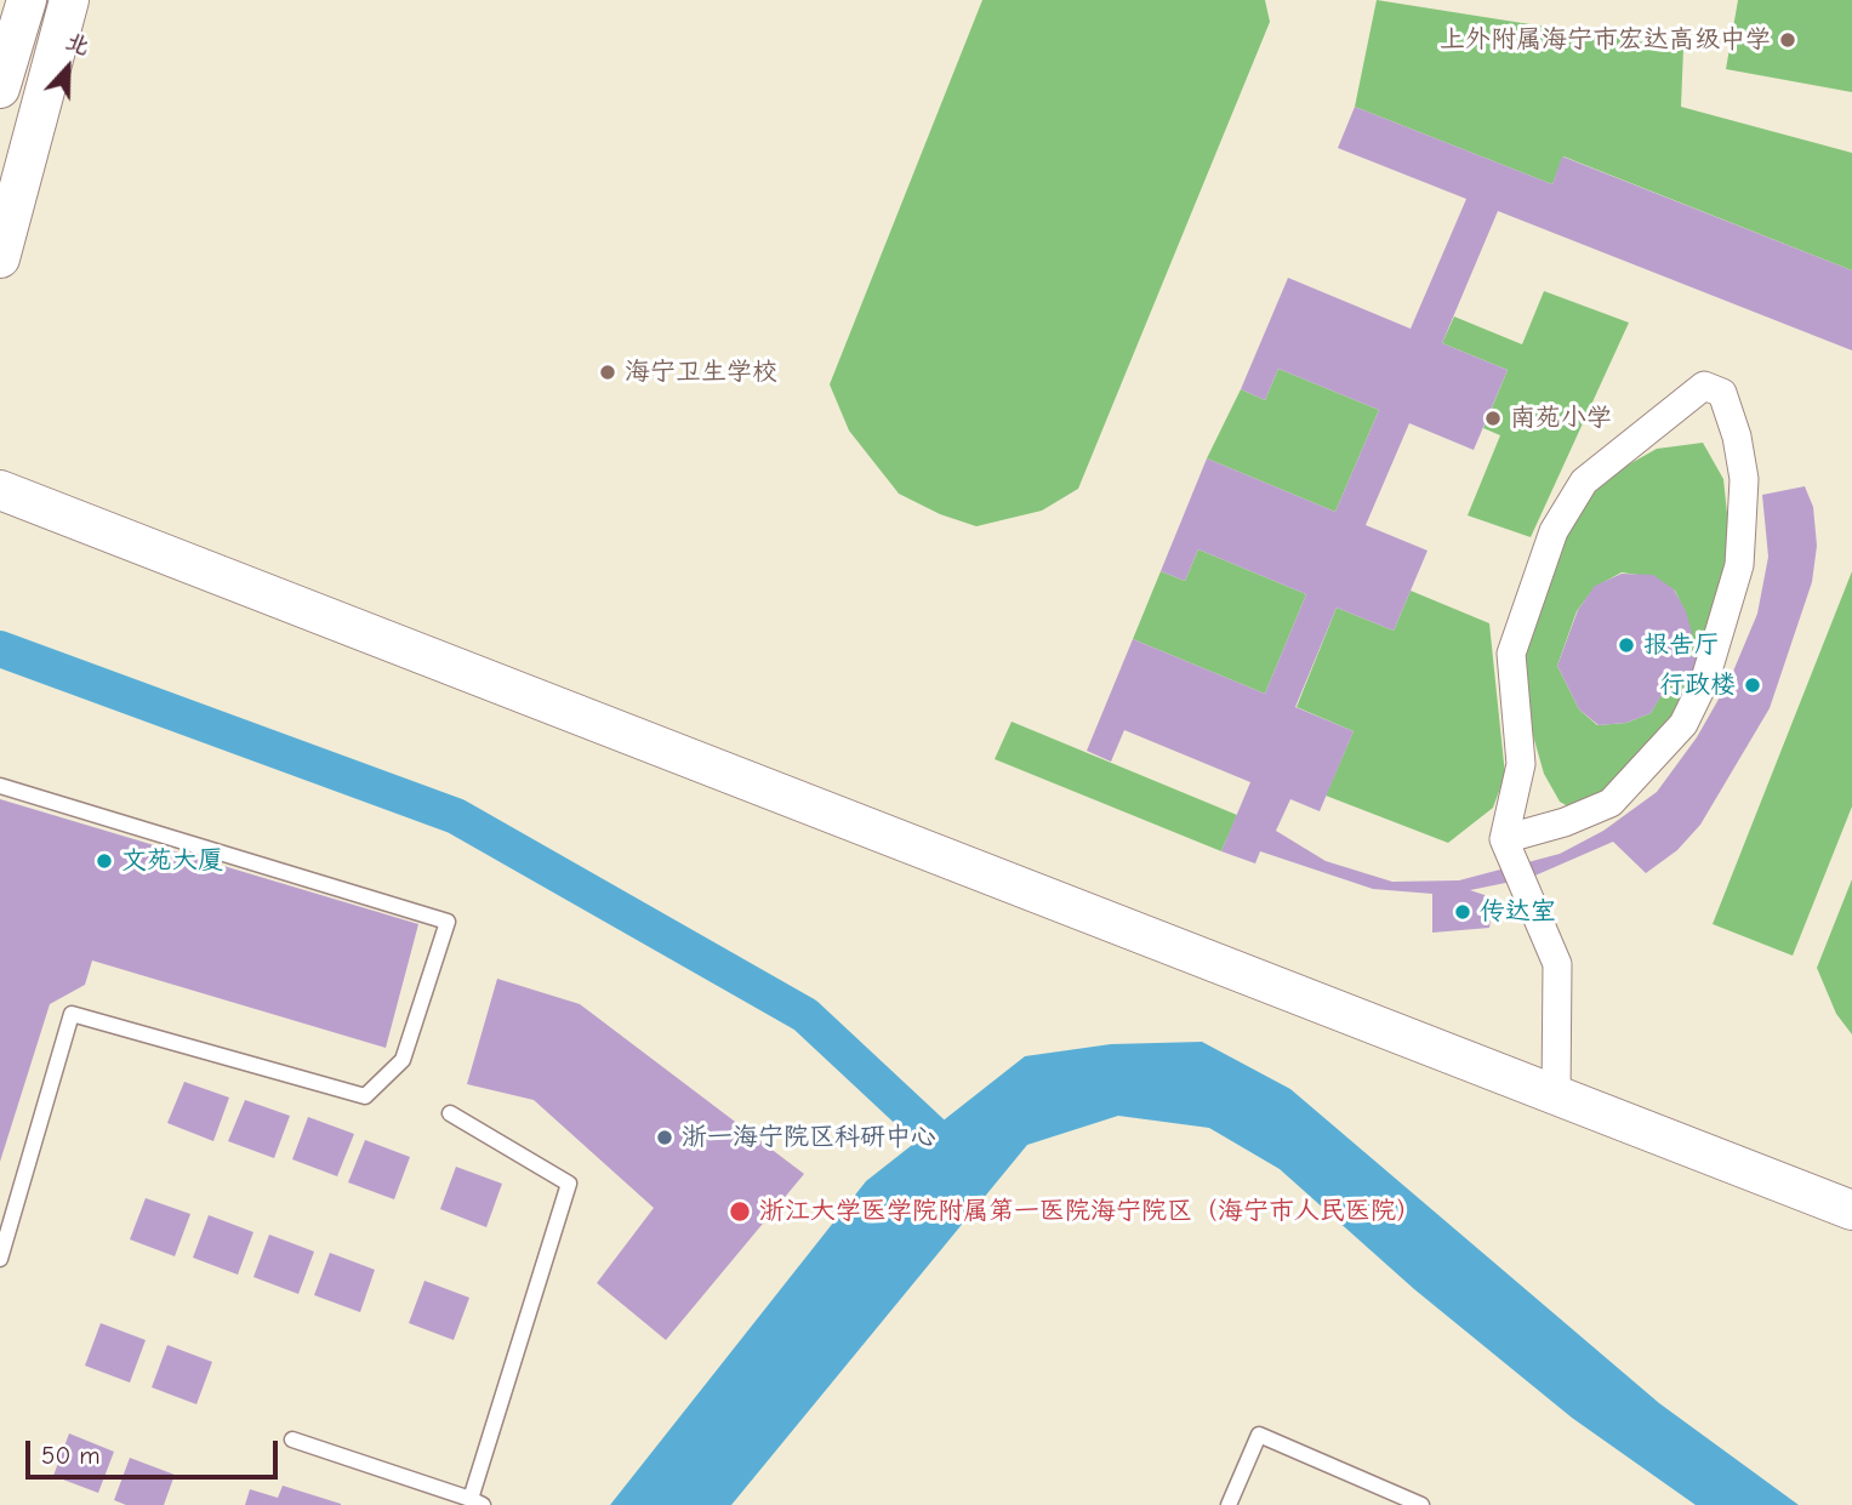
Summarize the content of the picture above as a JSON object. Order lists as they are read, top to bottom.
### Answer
{
  "places": [
    "上外附属海宁市宏达高级中学",
    "海宁卫生学校",
    "南苑小学",
    "报告厅",
    "行政楼",
    "文苑大厦",
    "传达室",
    "浙一海宁院区科研中心",
    "浙江大学医学院附属第一医院海宁院区（海宁市人民医院）"
  ],
  "scale_bar": "50 m",
  "north": "top"
}
